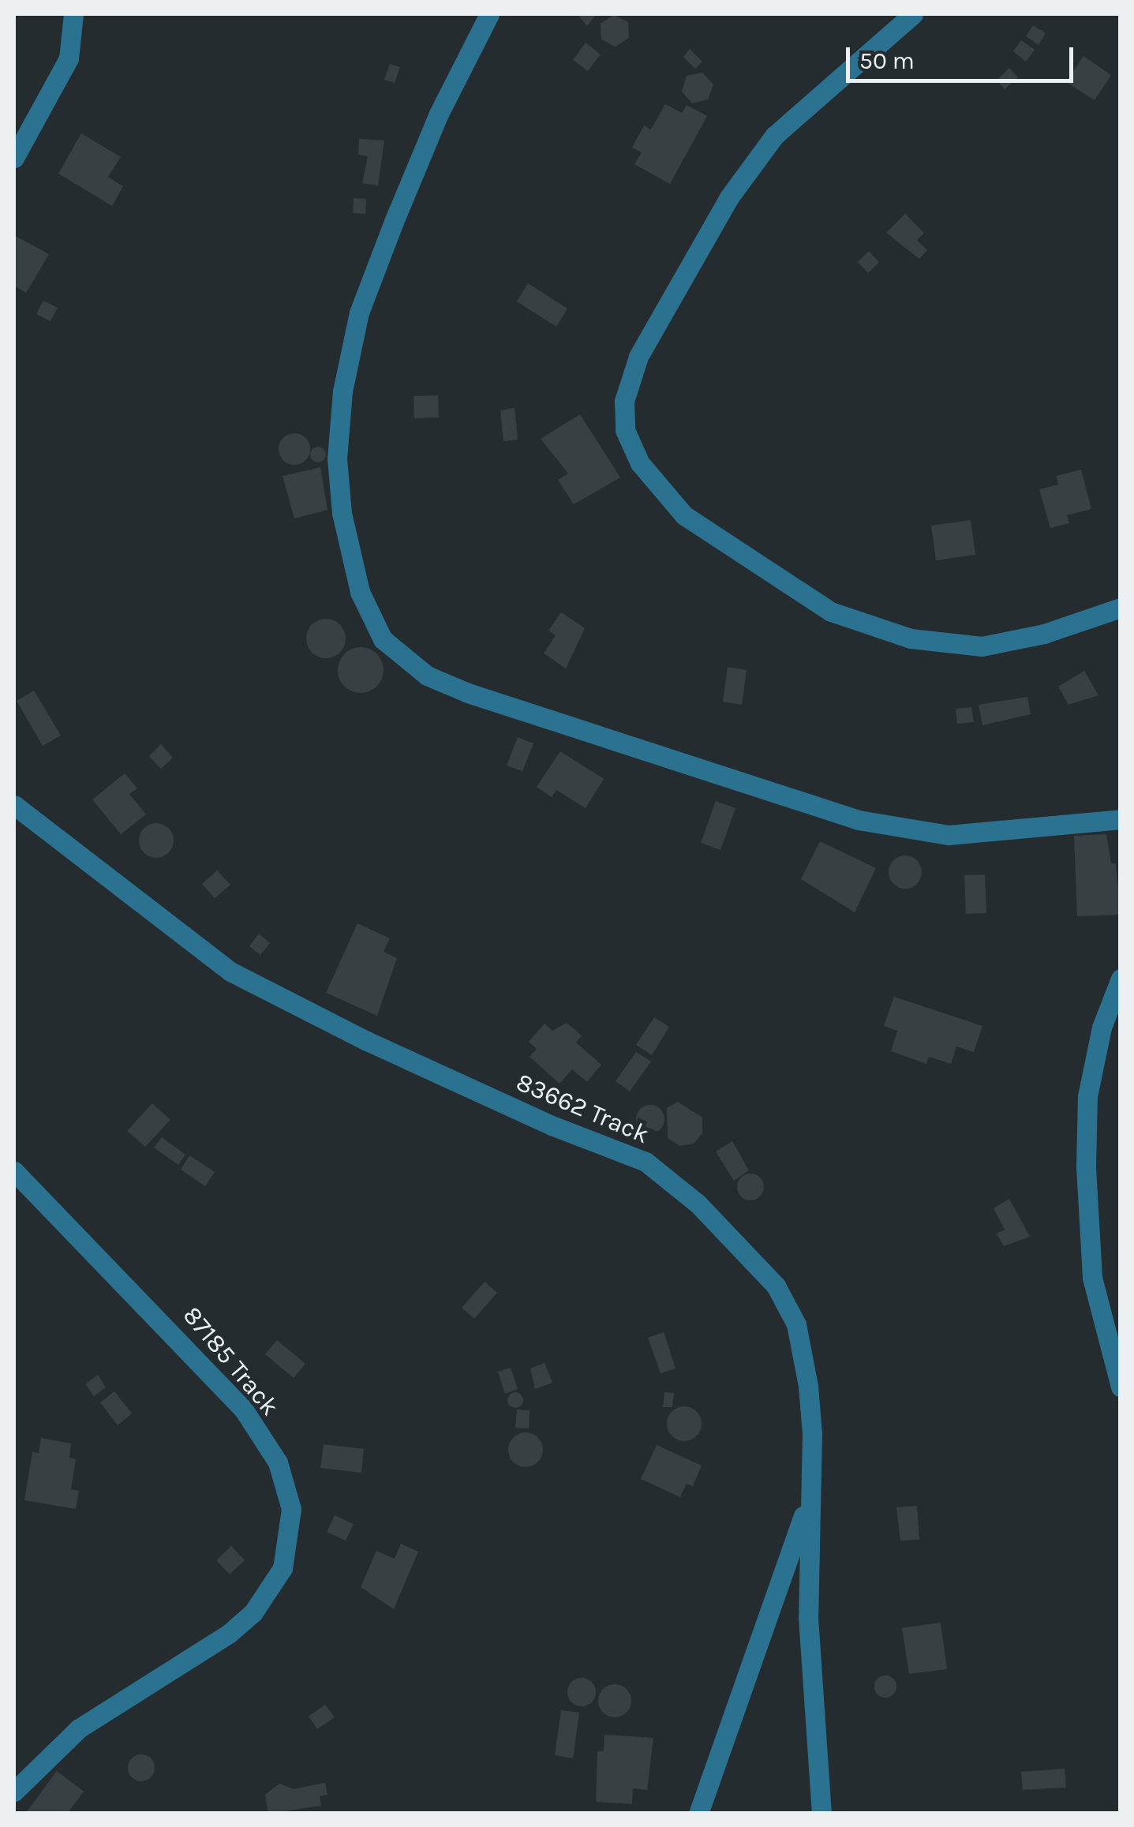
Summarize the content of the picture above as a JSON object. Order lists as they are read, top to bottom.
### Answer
{
  "streets": {
    "street": ["83662 Track", "87185 Track"]
  },
  "scale_bar": "50 m"
}
